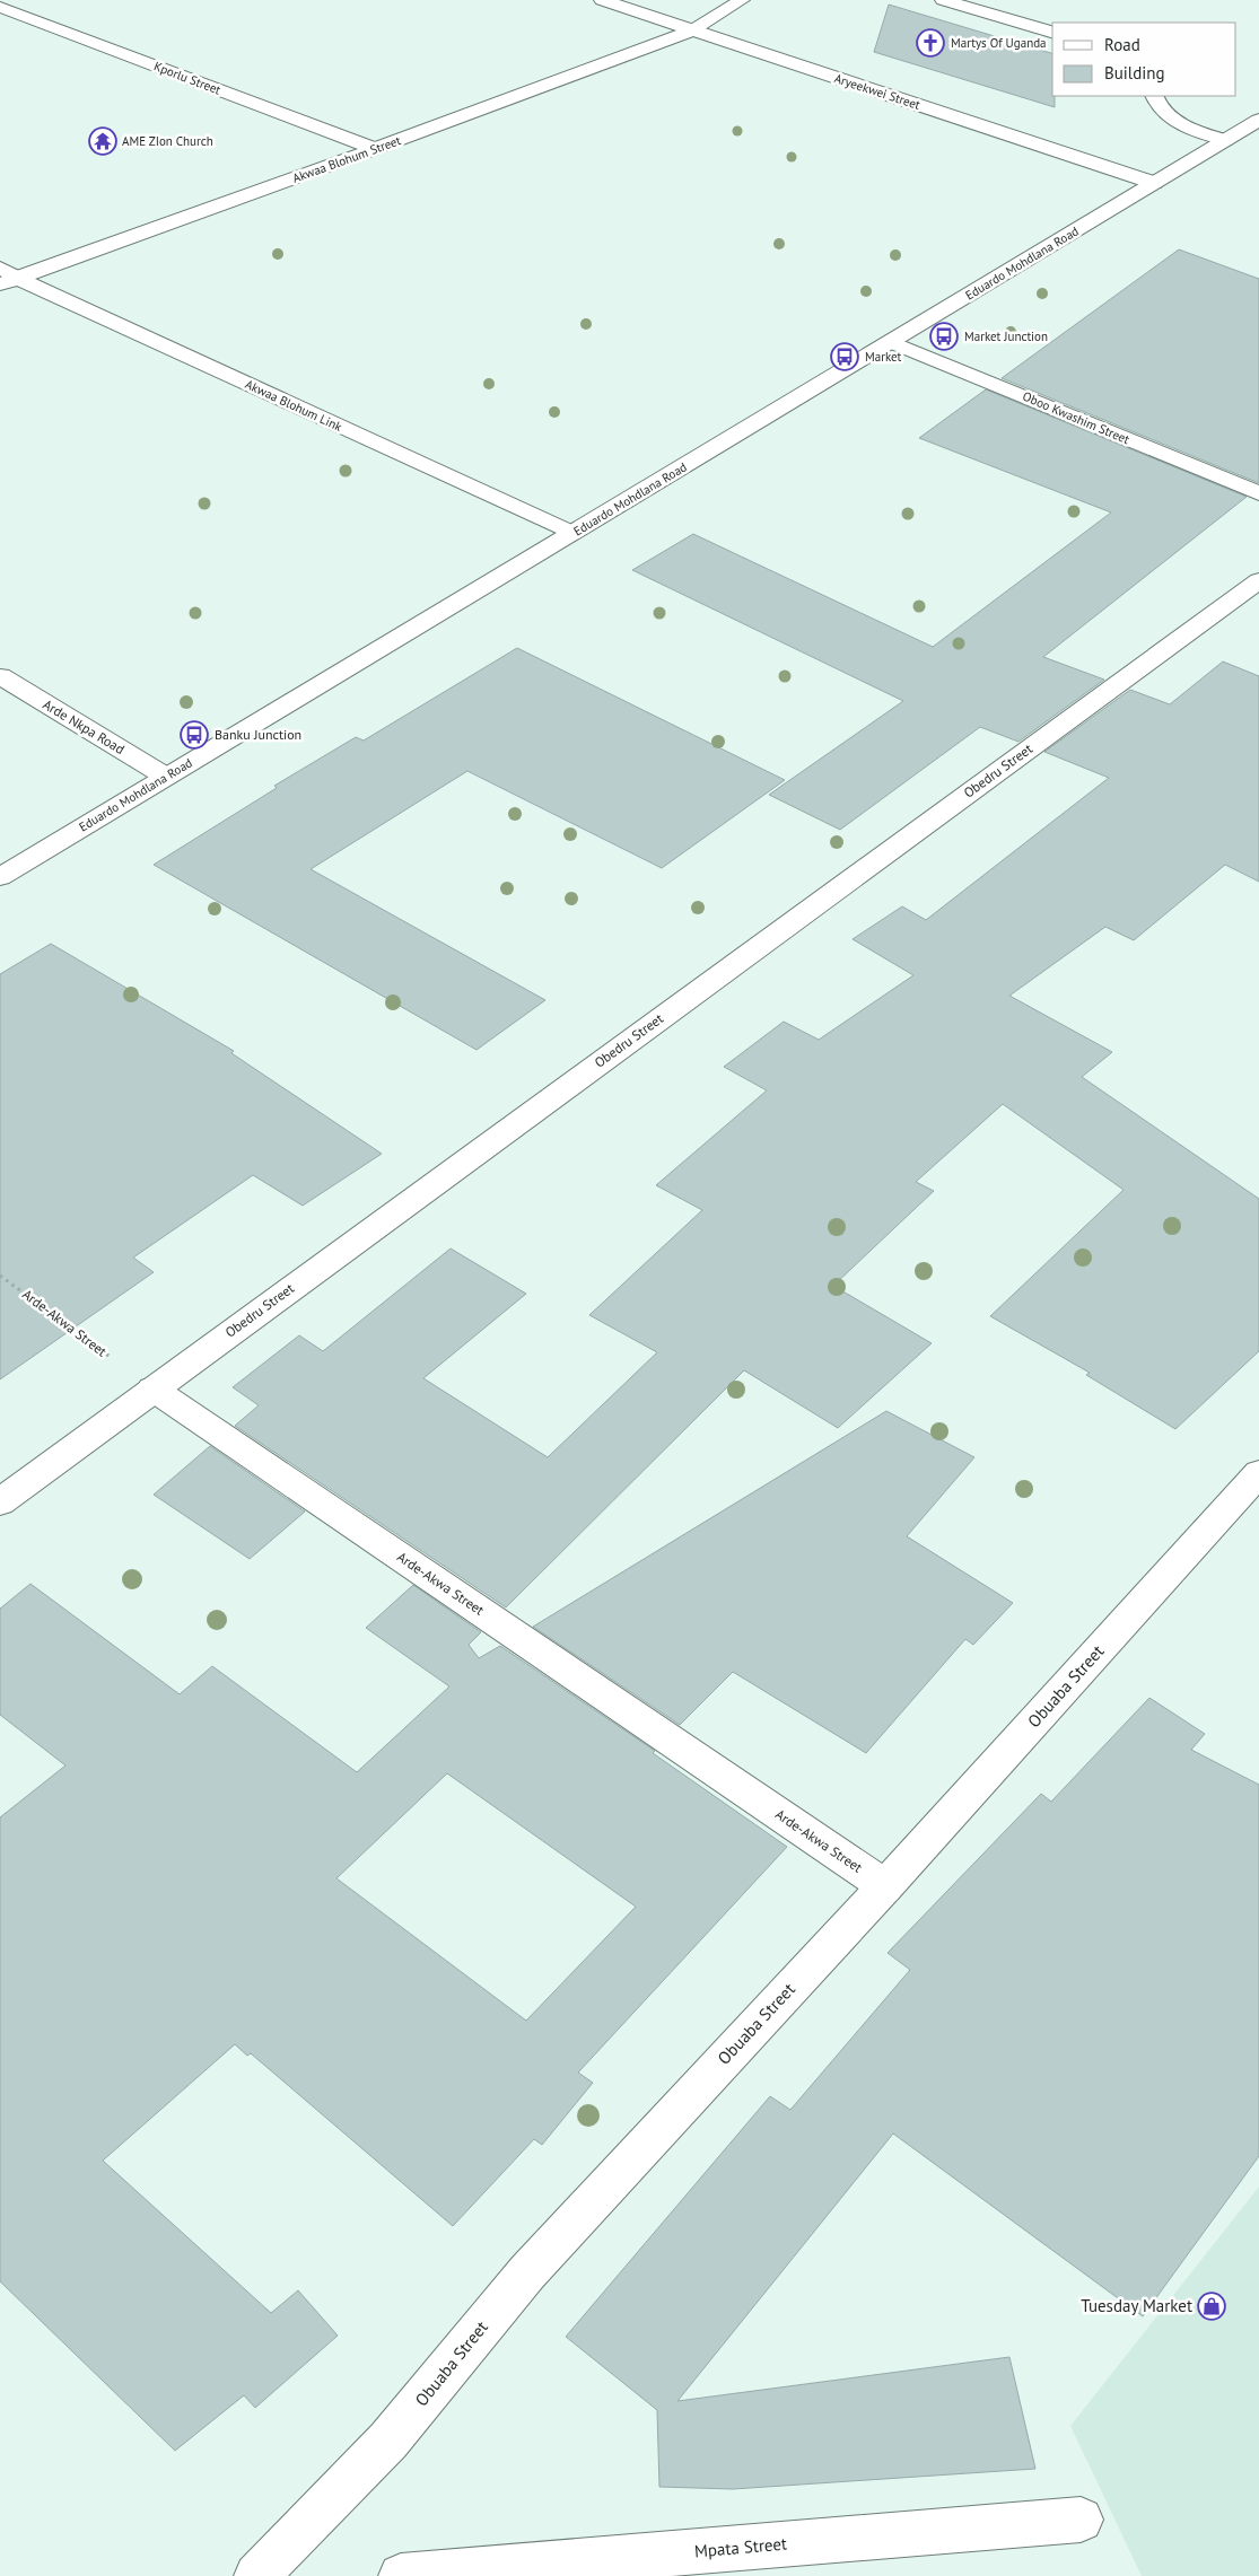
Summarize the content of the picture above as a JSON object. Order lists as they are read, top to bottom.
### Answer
{
  "streets": {
    "street": [
      "Kporlu Street",
      "Aryeekwei Street",
      "Akwaa Blohum Street",
      "Eduardo Mohdlana Road",
      "Akwaa Blohum Link",
      "Oboo Kwashim Street",
      "Arde Nkpa Road",
      "Obedru Street",
      "Arde-Akwa Street",
      "Obuaba Street",
      "Mpata Street"
    ]
  },
  "crossings": [
    ["Kporlu Street", "Akwaa Blohum Street"],
    ["Aryeekwei Street", "Akwaa Blohum Street"],
    ["Aryeekwei Street", "Eduardo Mohdlana Road"],
    ["Akwaa Blohum Street", "Akwaa Blohum Link"],
    ["Eduardo Mohdlana Road", "Akwaa Blohum Link"],
    ["Eduardo Mohdlana Road", "Oboo Kwashim Street"],
    ["Eduardo Mohdlana Road", "Arde Nkpa Road"],
    ["Obedru Street", "Arde-Akwa Street"],
    ["Arde-Akwa Street", "Obuaba Street"]
  ],
  "places": {
    "church": ["Martys Of Uganda"],
    "temple": ["AME ZIon Church"],
    "bus stop": ["Market Junction", "Market", "Banku Junction"],
    "shop": ["Tuesday Market"]
  },
  "legend": ["Road", "Building"]
}
